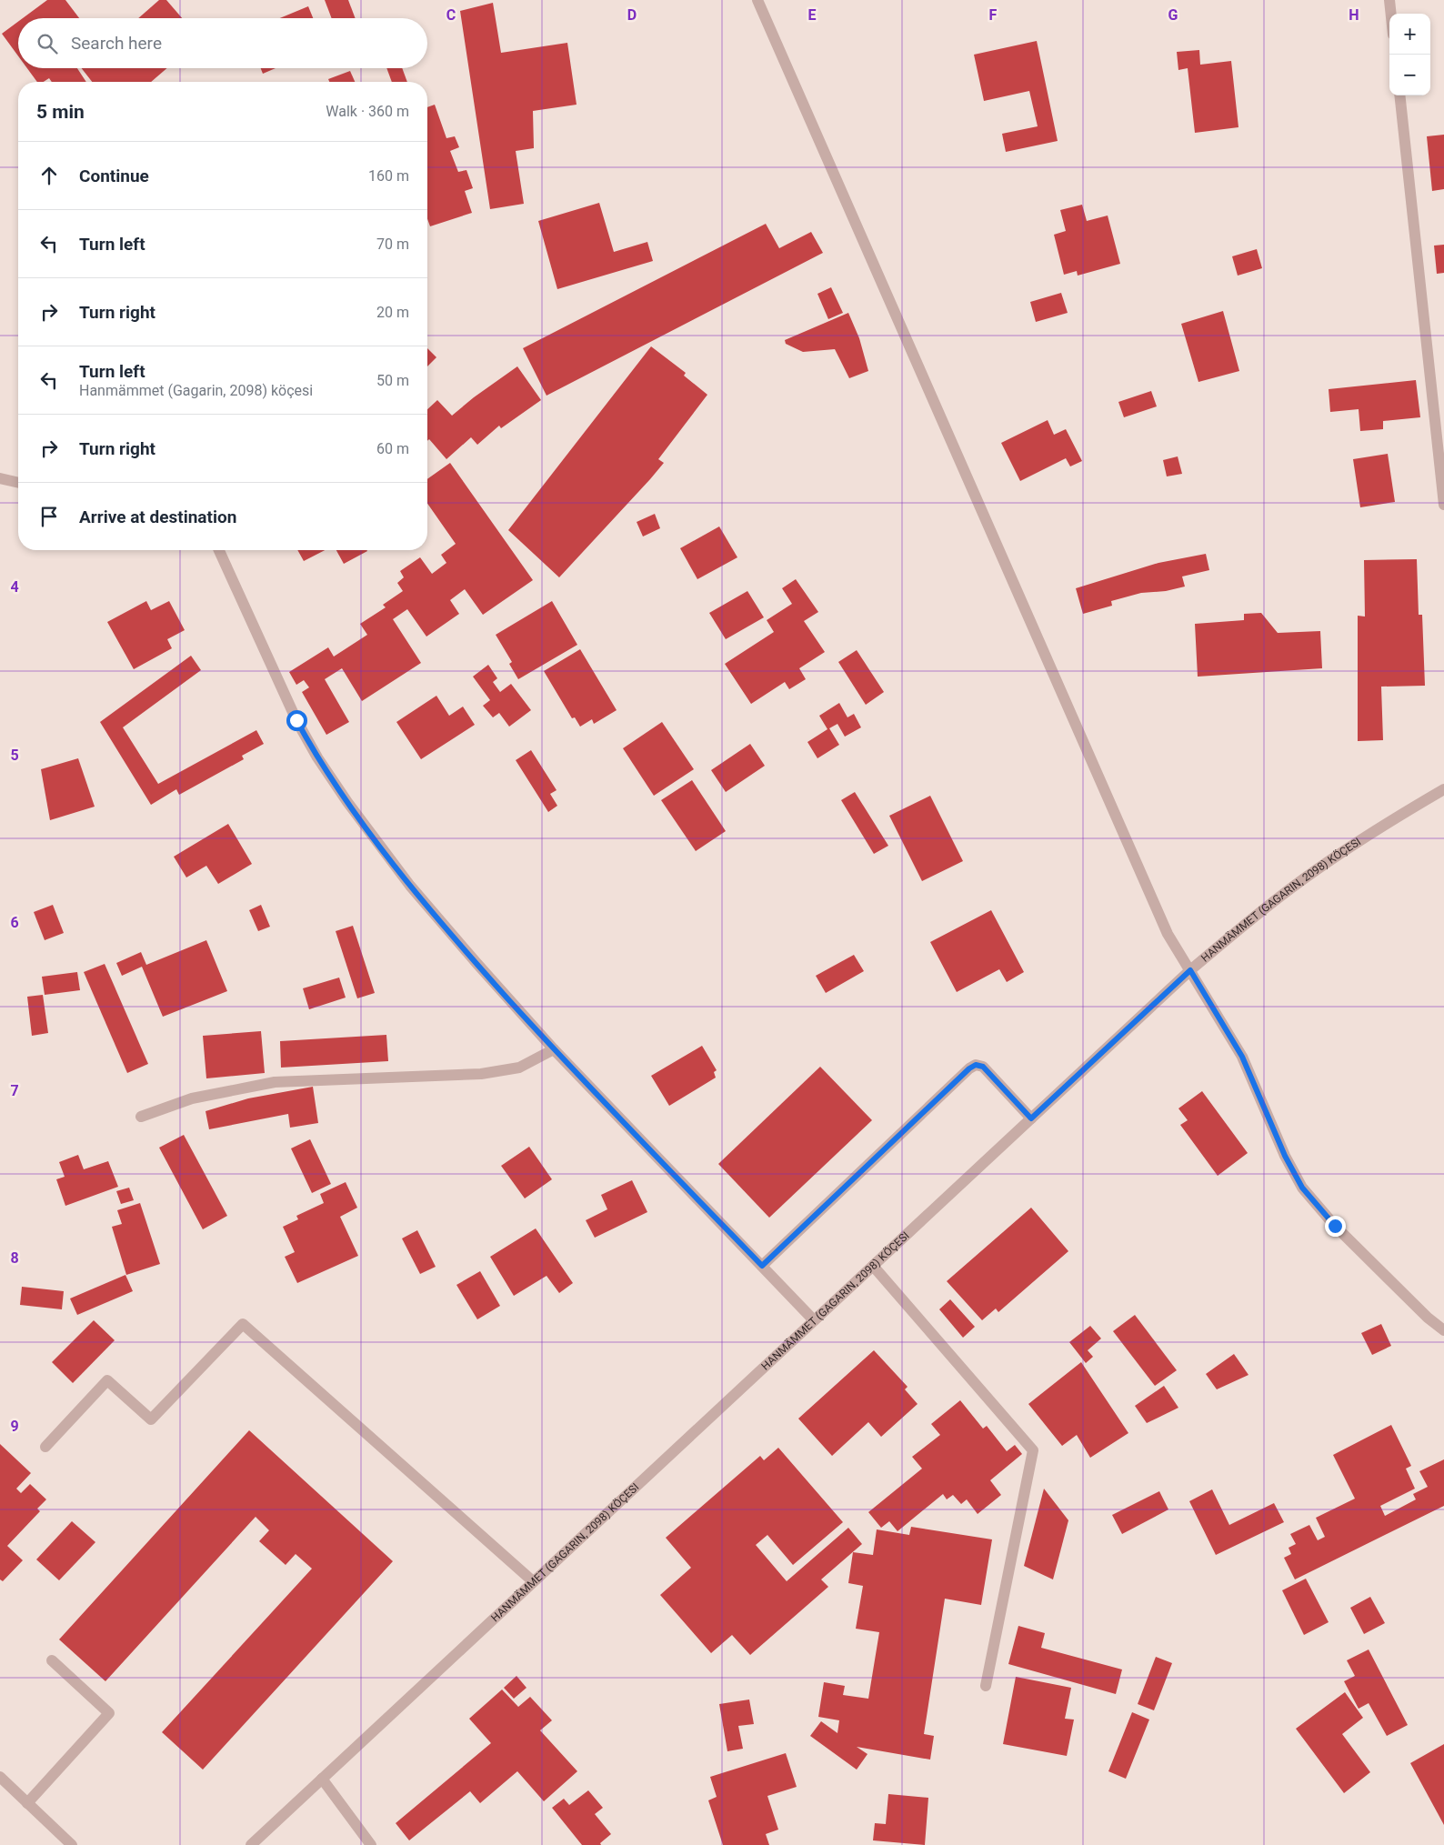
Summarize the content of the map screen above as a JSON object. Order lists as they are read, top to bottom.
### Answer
{
  "streets": {
    "street": ["HANMÄMMET (GAGARIN, 2098) KÖÇESI"]
  },
  "page": {
    "map_buttons": ["+", "−"],
    "search": "Search here",
    "heading": ["5 min", "Walk · 360 m"],
    "list": [
      ["Continue", "160 m"],
      ["Turn left", "70 m"],
      ["Turn right", "20 m"],
      ["Turn left", "Hanmämmet (Gagarin, 2098) köçesi", "50 m"],
      ["Turn right", "60 m"],
      "Arrive at destination"
    ]
  },
  "grid": {
    "columns": [
      "C",
      "D",
      "E",
      "F",
      "G",
      "H"
    ],
    "rows": [
      "4",
      "5",
      "6",
      "7",
      "8",
      "9"
    ]
  }
}
